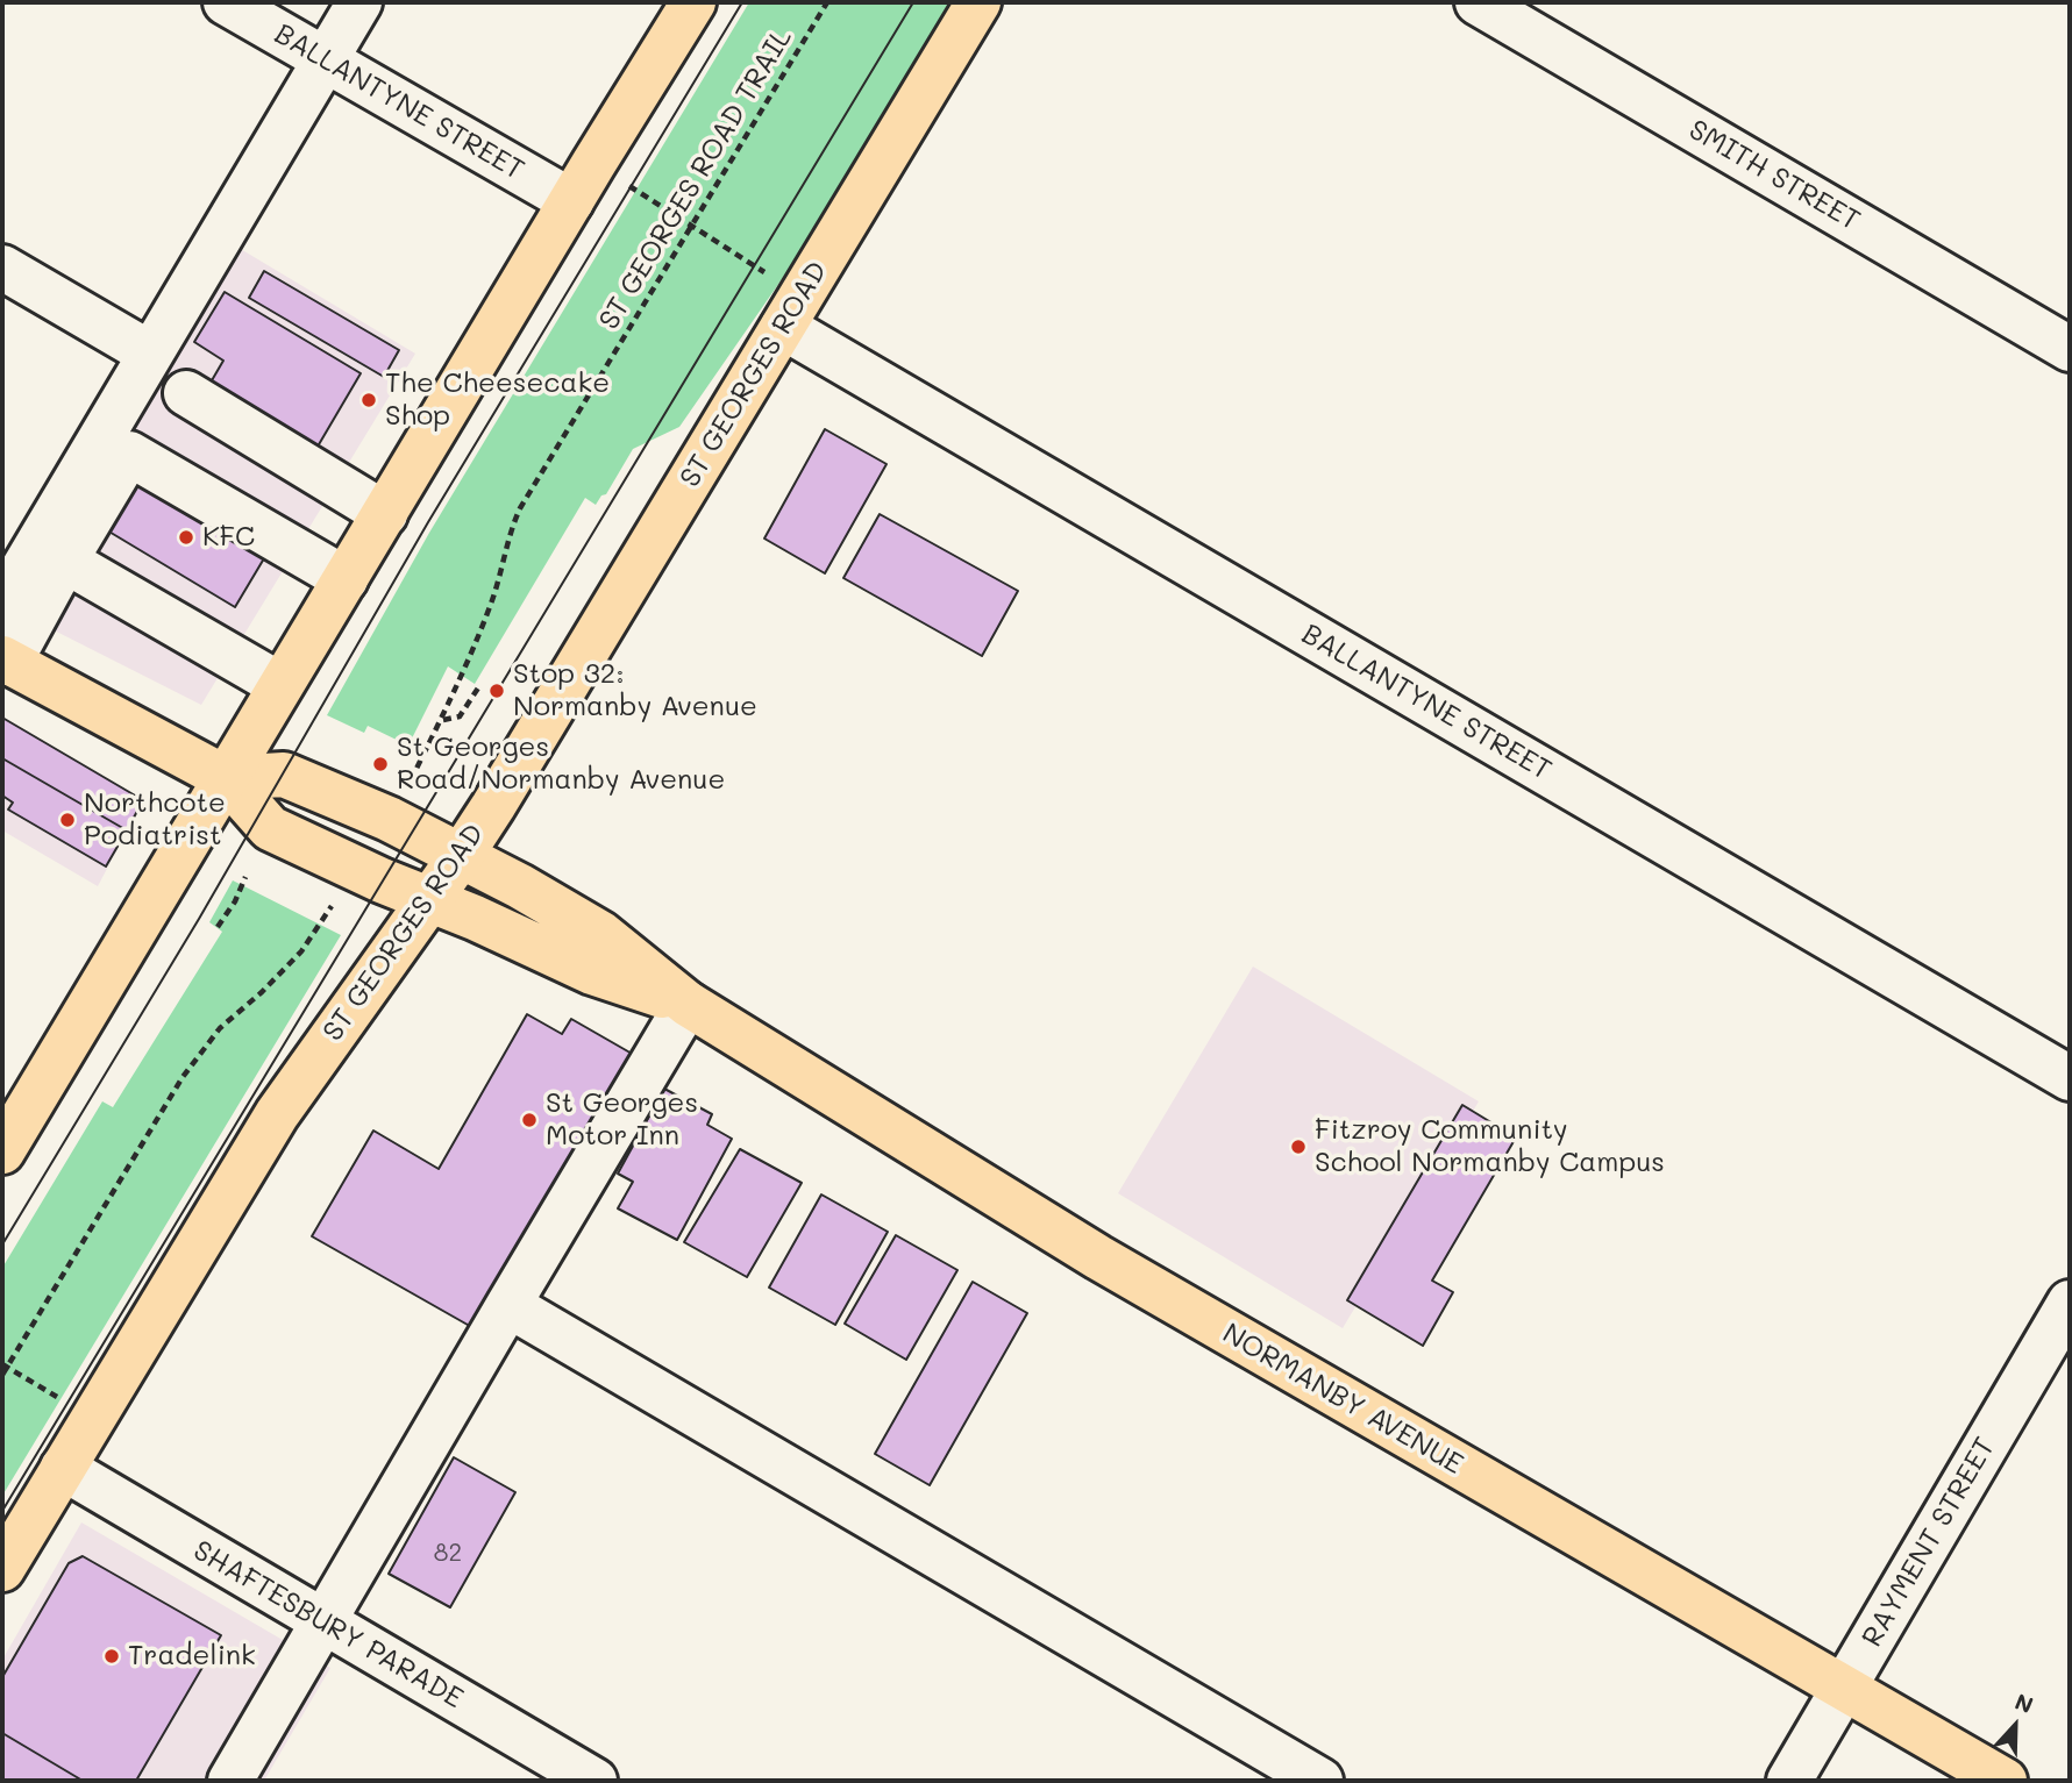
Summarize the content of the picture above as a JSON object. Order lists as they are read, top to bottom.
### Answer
{
  "streets": {
    "main road": ["ST GEORGES ROAD", "NORMANBY AVENUE"],
    "street": [
      "BALLANTYNE STREET",
      "SMITH STREET",
      "RAYMENT STREET",
      "SHAFTESBURY PARADE"
    ],
    "path": ["ST GEORGES ROAD TRAIL"]
  },
  "crossings": [
    ["BALLANTYNE STREET", "ST GEORGES ROAD"],
    ["ST GEORGES ROAD TRAIL", "NORMANBY AVENUE"],
    ["ST GEORGES ROAD", "NORMANBY AVENUE"],
    ["ST GEORGES ROAD", "SHAFTESBURY PARADE"],
    ["NORMANBY AVENUE", "RAYMENT STREET"]
  ],
  "places": [
    "The Cheesecake Shop",
    "KFC",
    "Stop 32: Normanby Avenue",
    "St Georges Road/Normanby Avenue",
    "Northcote Podiatrist",
    "St Georges Motor Inn",
    "Fitzroy Community School Normanby Campus",
    "Tradelink"
  ],
  "house_numbers": ["82"],
  "north": "top"
}
